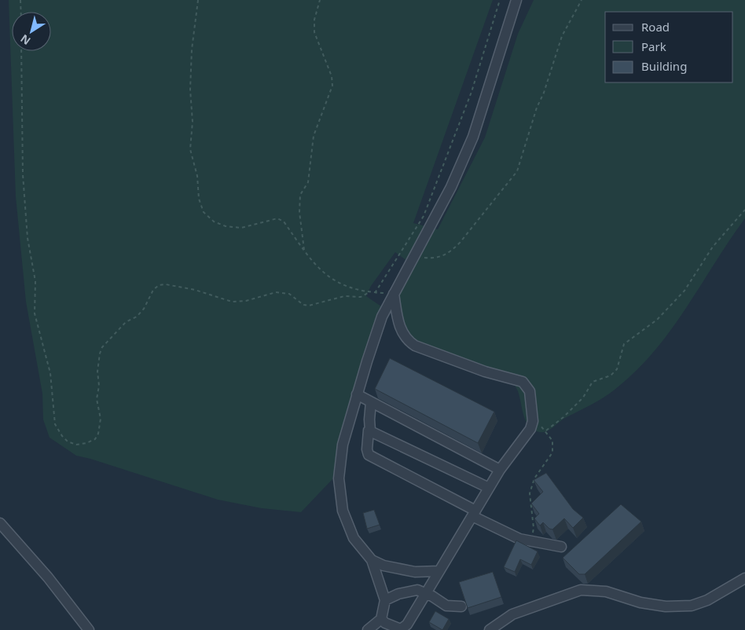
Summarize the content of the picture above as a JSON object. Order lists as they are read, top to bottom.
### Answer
{
  "legend": ["Road", "Park", "Building"],
  "north": "bottom left"
}
